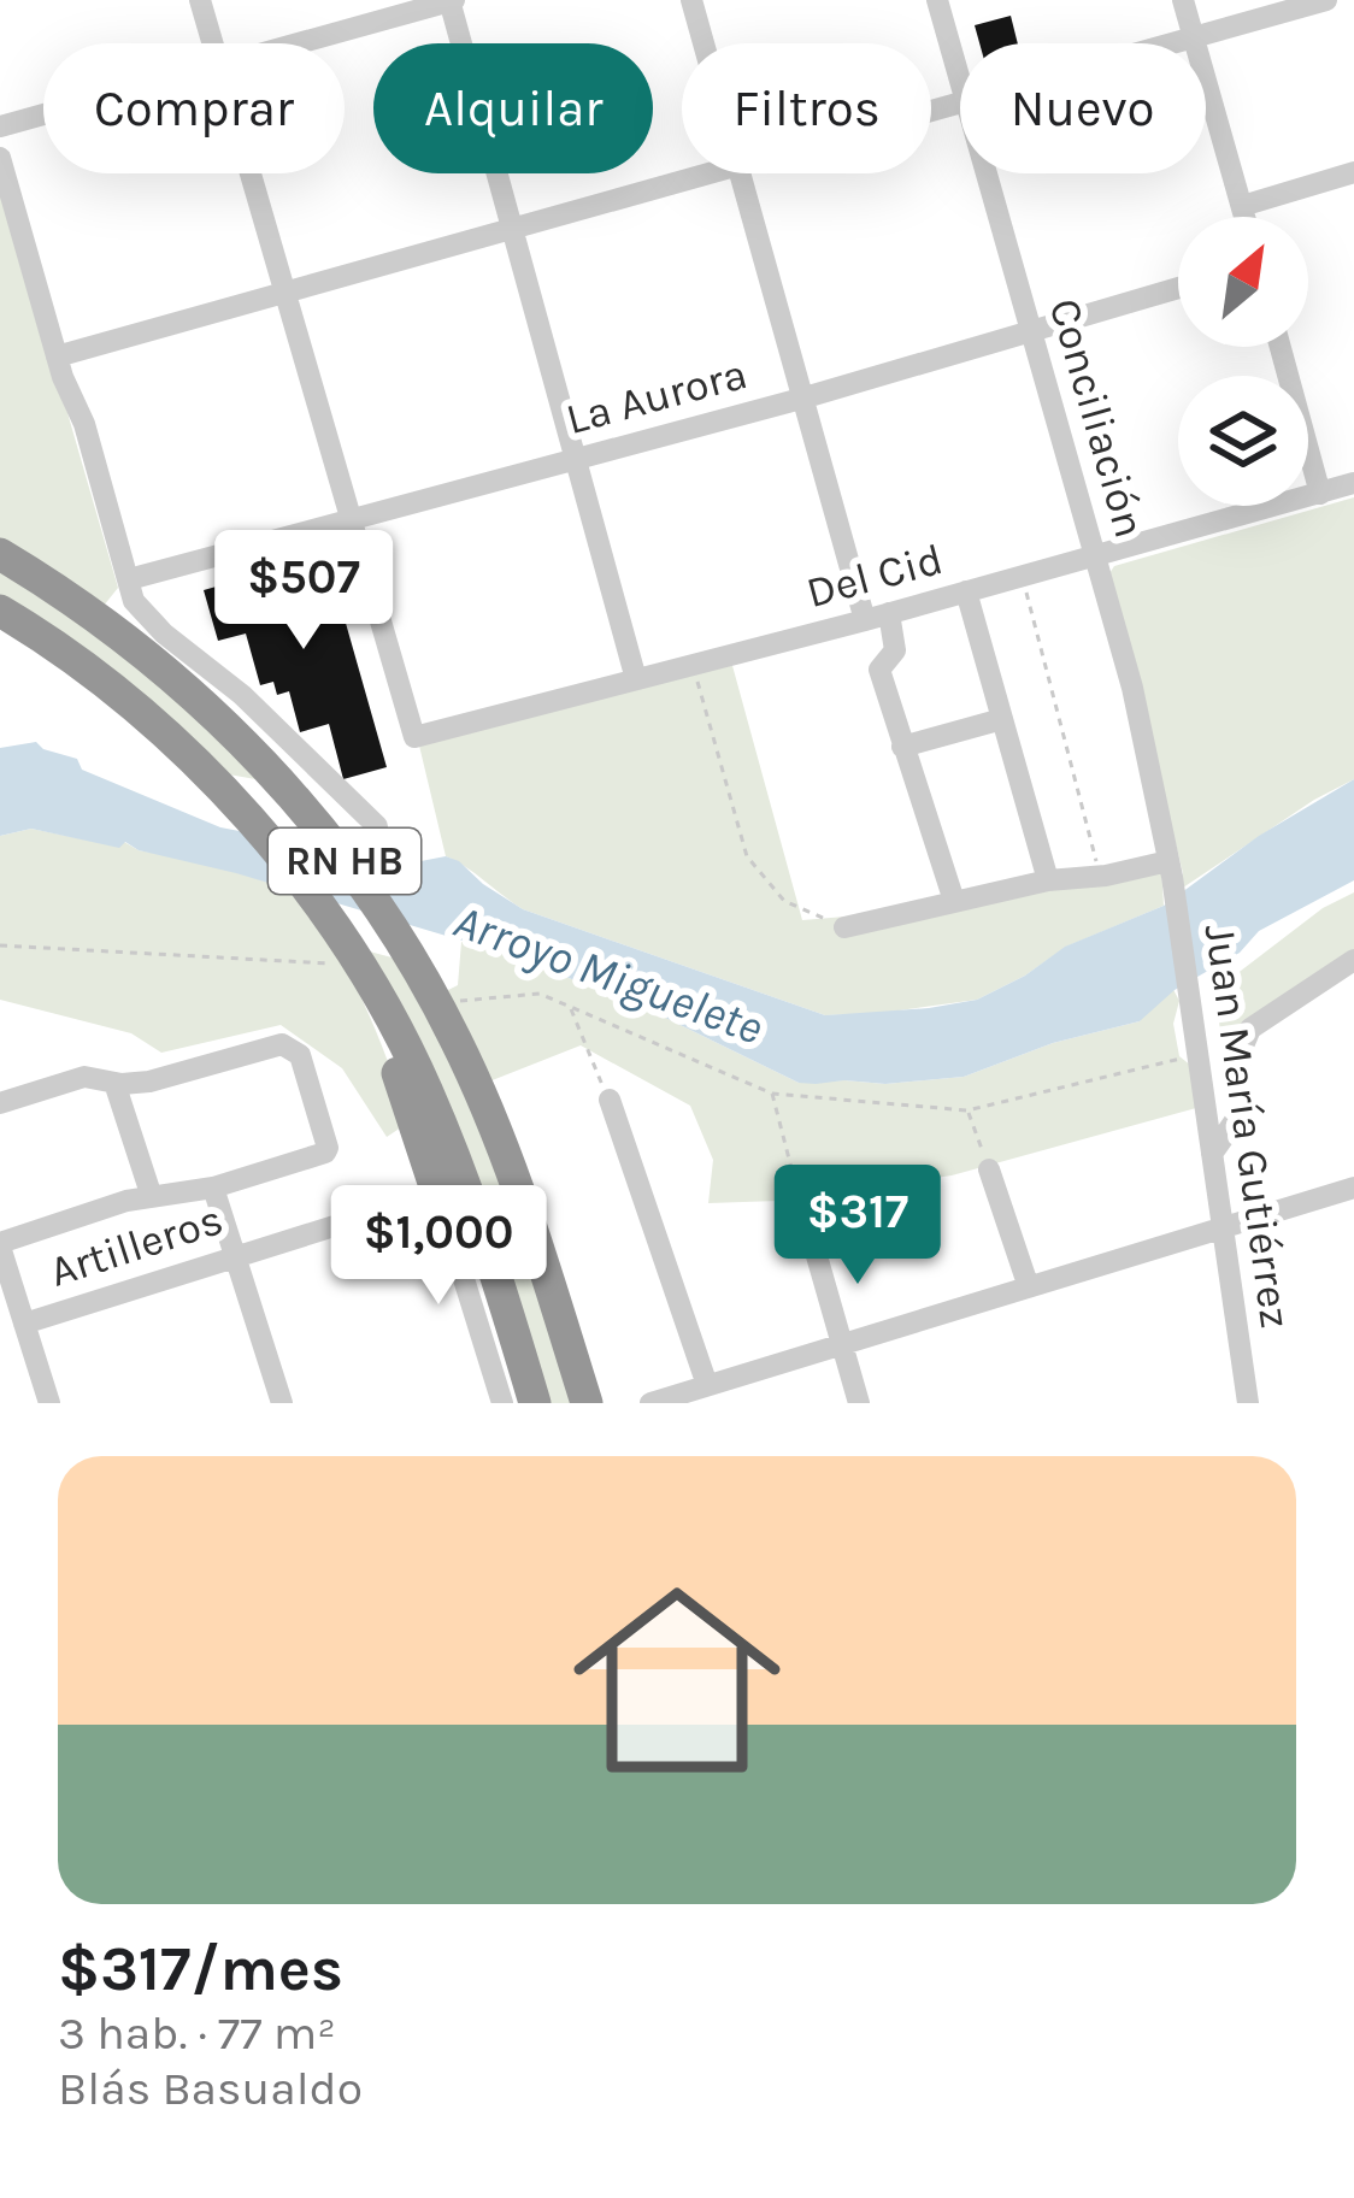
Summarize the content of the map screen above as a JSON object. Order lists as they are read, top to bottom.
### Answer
{
  "streets": {
    "highway": ["RN HB"],
    "street": [
      "La Aurora",
      "Conciliación",
      "Del Cid",
      "Juan María Gutiérrez",
      "Artilleros"
    ]
  },
  "crossings": [
    ["La Aurora", "Conciliación"],
    ["La Aurora", "Del Cid"],
    ["Conciliación", "Del Cid"],
    ["Conciliación", "Juan María Gutiérrez"]
  ],
  "water": ["Arroyo Miguelete"],
  "north": "top right",
  "page": {
    "chip": [
      "Comprar",
      "Alquilar",
      "Filtros",
      "Nuevo"
    ],
    "price": ["$507", "$317", "$1,000"],
    "list": [
      {
        "name": "$317/mes",
        "note": "3 hab. · 77 m² · Blás Basualdo"
      }
    ]
  }
}
